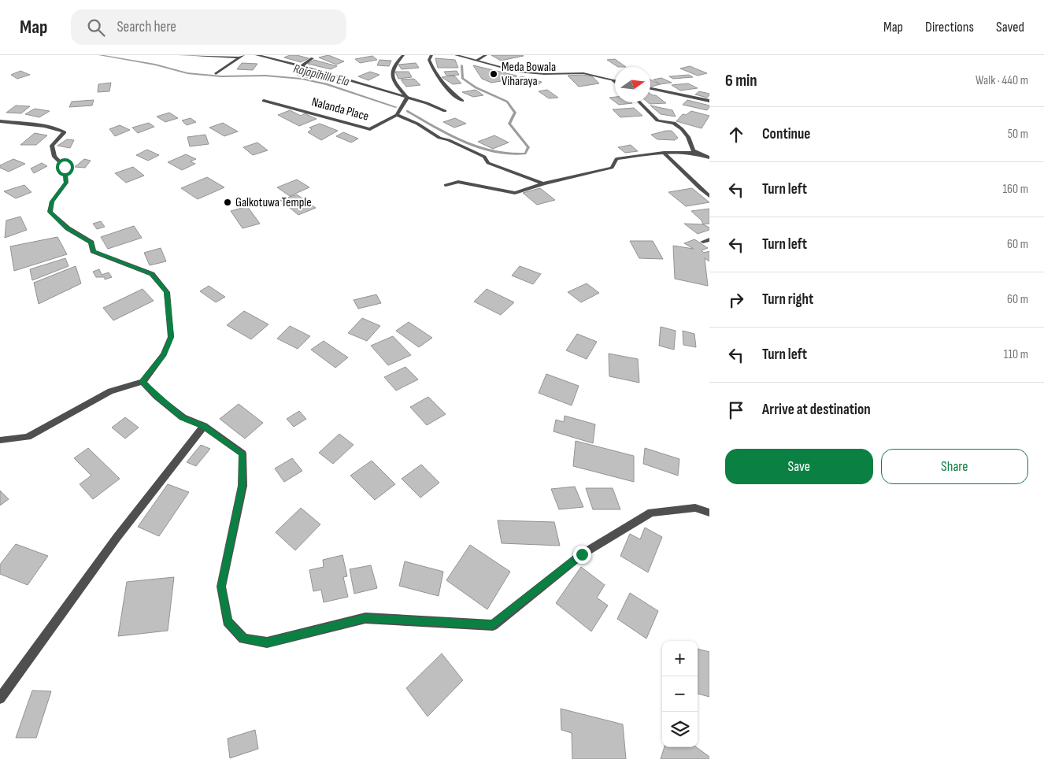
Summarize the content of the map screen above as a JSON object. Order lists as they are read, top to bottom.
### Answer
{
  "streets": {
    "street": ["Nalanda Place"]
  },
  "water": ["Rajapihilla Ela"],
  "places": ["Meda Bowala Viharaya", "Galkotuwa Temple"],
  "north": "right",
  "page": {
    "header": "Map",
    "search": "Search here",
    "nav": ["Map", "Directions", "Saved"],
    "heading": ["6 min", "Walk · 440 m"],
    "list": [
      ["Continue", "50 m"],
      ["Turn left", "160 m"],
      ["Turn left", "60 m"],
      ["Turn right", "60 m"],
      ["Turn left", "110 m"],
      "Arrive at destination"
    ],
    "buttons": ["Save", "Share"],
    "map_buttons": ["+", "−"]
  }
}
